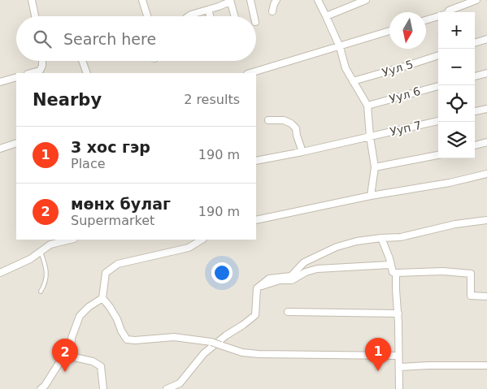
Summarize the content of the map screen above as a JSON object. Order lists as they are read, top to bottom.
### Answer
{
  "streets": {
    "street": ["Уул 5", "Уул 6", "Ууп 7"]
  },
  "north": "bottom",
  "page": {
    "map_buttons": ["+", "−"],
    "search": "Search here",
    "heading": ["Nearby", "2 results"],
    "list": [
      {
        "mark": "1",
        "name": "3 хос гэр",
        "note": "Place",
        "value": "190 m"
      },
      {
        "mark": "2",
        "name": "мөнх булаг",
        "note": "Supermarket",
        "value": "190 m"
      }
    ],
    "pins": ["1", "2"]
  }
}
